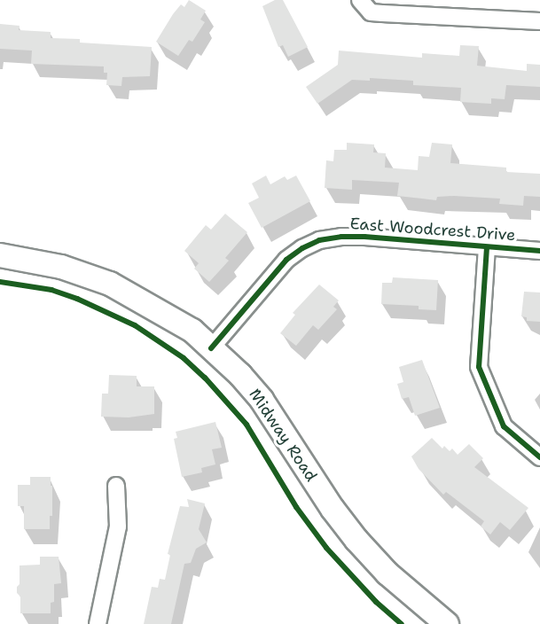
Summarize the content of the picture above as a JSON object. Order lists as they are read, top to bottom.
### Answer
{
  "streets": {
    "main road": ["Midway Road"],
    "street": ["East Woodcrest Drive"]
  },
  "crossings": [
    ["East Woodcrest Drive", "Midway Road"]
  ]
}
